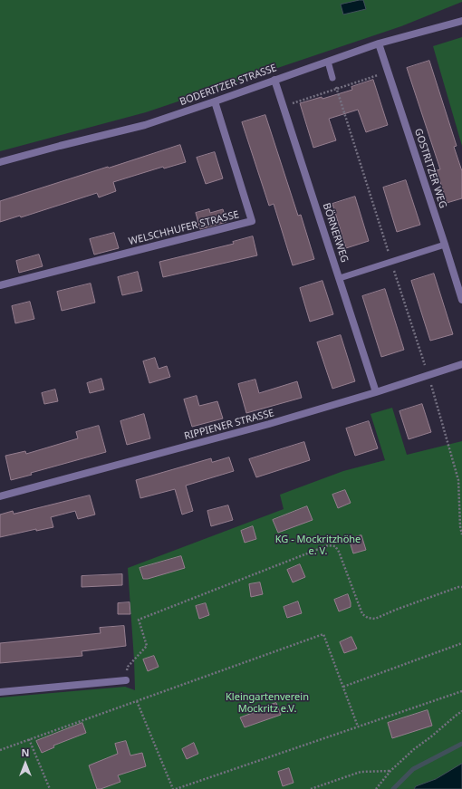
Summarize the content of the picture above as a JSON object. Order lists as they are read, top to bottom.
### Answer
{
  "streets": {
    "street": [
      "BODERITZER STRASSE",
      "GOSTRITZER WEG",
      "WELSCHHUFER STRASSE",
      "BÖRNERWEG",
      "RIPPIENER STRASSE"
    ]
  },
  "crossings": [
    ["BODERITZER STRASSE", "GOSTRITZER WEG"],
    ["BODERITZER STRASSE", "WELSCHHUFER STRASSE"],
    ["BODERITZER STRASSE", "BÖRNERWEG"],
    ["BÖRNERWEG", "RIPPIENER STRASSE"]
  ],
  "parks": ["KG - Mockritzhöhe e. V.", "Kleingartenverein Mockritz e.V."],
  "north": "top"
}
